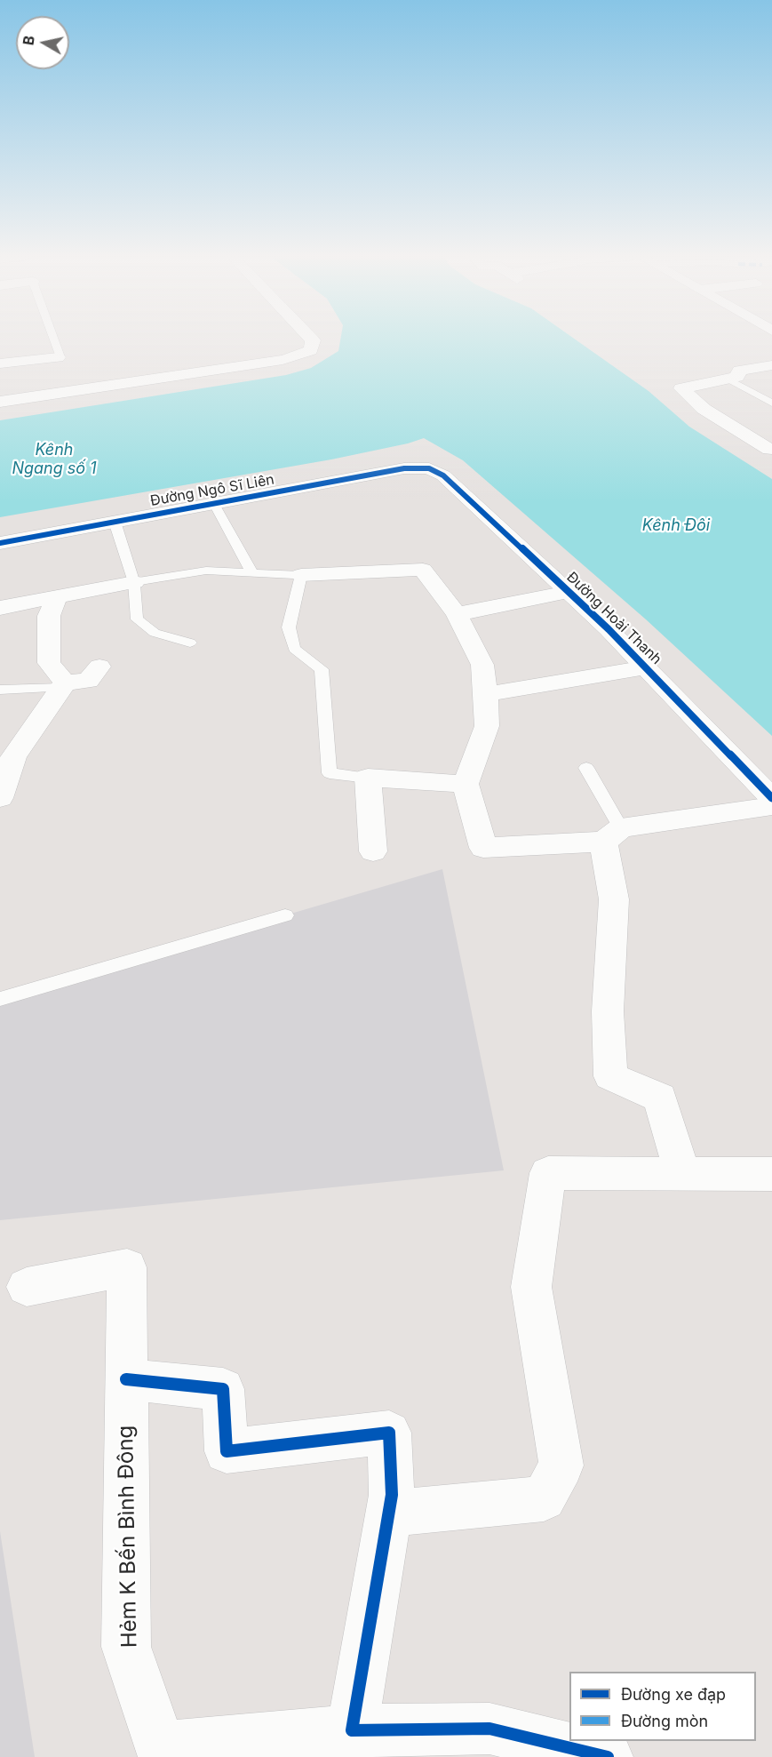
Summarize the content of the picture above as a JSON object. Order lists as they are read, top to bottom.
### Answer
{
  "streets": {
    "street": ["Đường Ngô Sĩ Liên", "Đường Hoài Thanh", "Hẻm K Bến Bình Đông"]
  },
  "crossings": [
    ["Đường Ngô Sĩ Liên", "Đường Hoài Thanh"]
  ],
  "water": ["Kênh Ngang số 1", "Kênh Đôi"],
  "legend": ["Đường xe đạp", "Đường mòn"],
  "north": "left"
}
